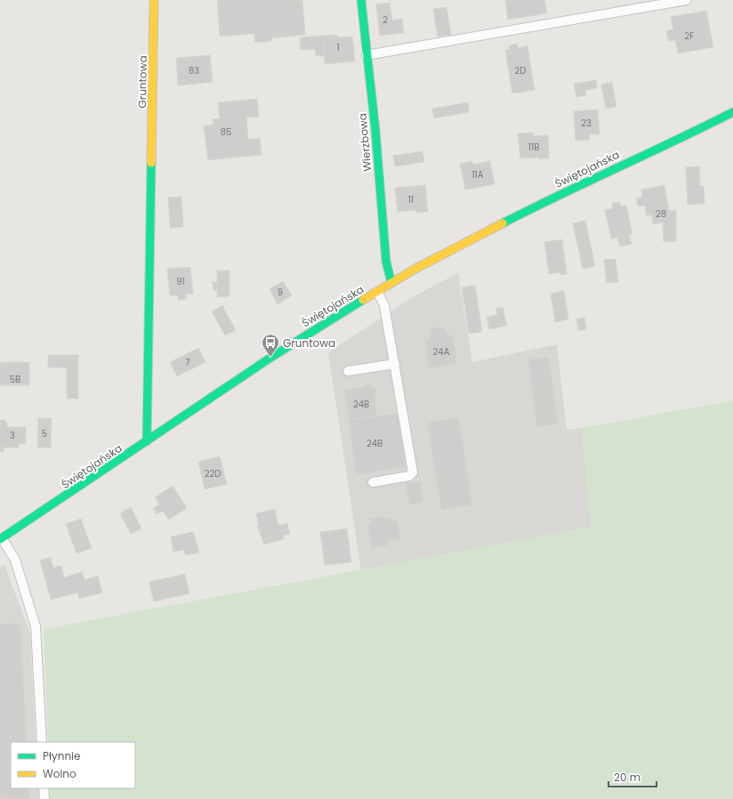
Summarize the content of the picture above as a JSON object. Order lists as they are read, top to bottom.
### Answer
{
  "streets": {
    "street": ["Gruntowa", "Wierzbowa", "Świętojańska"]
  },
  "crossings": [
    ["Gruntowa", "Świętojańska"],
    ["Wierzbowa", "Świętojańska"]
  ],
  "places": {
    "bus stop": ["Gruntowa"]
  },
  "house_numbers": [
    "2",
    "2F",
    "1",
    "83",
    "2D",
    "23",
    "85",
    "11B",
    "11A",
    "11",
    "28",
    "91",
    "9",
    "24A",
    "7",
    "5B",
    "24B",
    "5",
    "3",
    "24B",
    "22D"
  ],
  "legend": ["Płynnie", "Wolno"],
  "scale_bar": "20 m"
}
